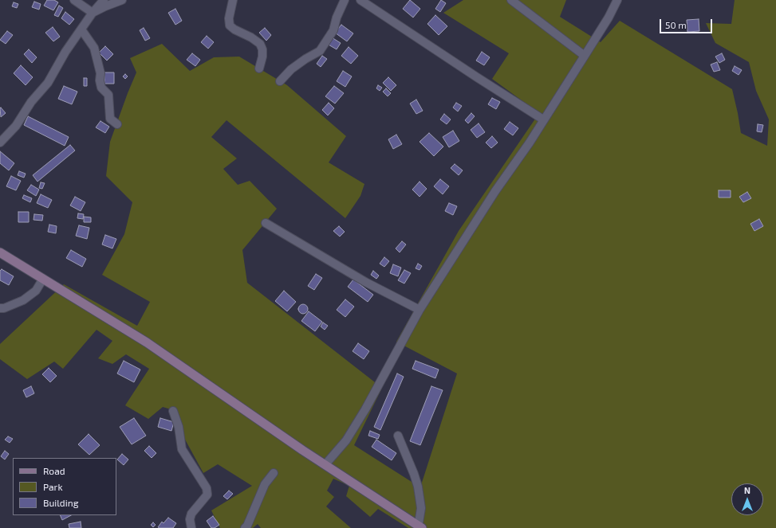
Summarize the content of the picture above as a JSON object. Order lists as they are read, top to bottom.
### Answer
{
  "legend": ["Road", "Park", "Building"],
  "scale_bar": "50 m",
  "north": "top"
}
